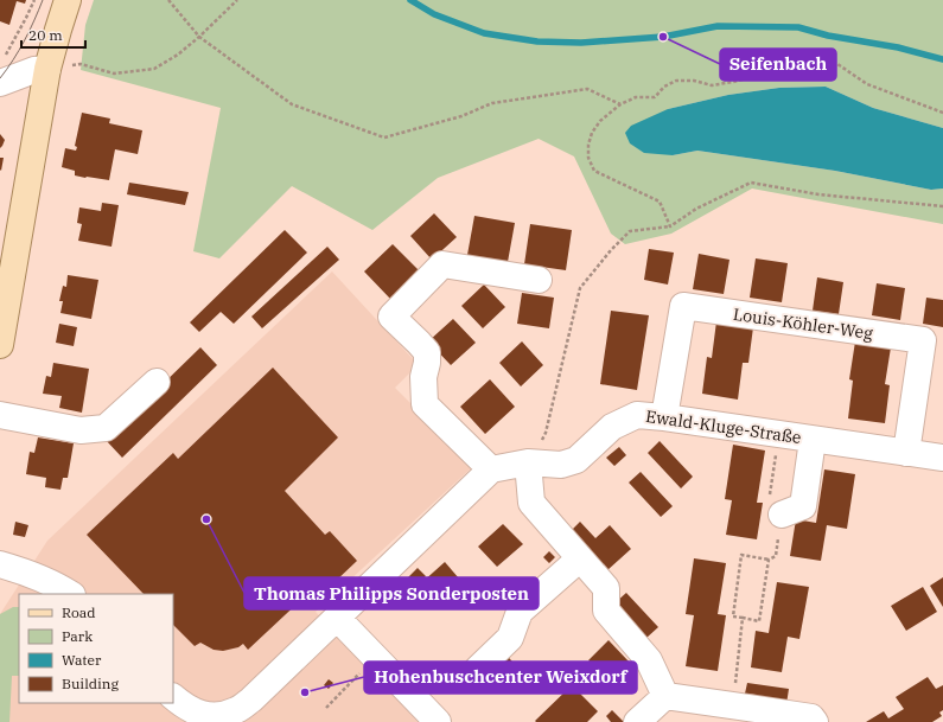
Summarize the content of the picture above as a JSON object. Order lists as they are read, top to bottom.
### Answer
{
  "streets": {
    "street": ["Louis-Köhler-Weg", "Ewald-Kluge-Straße"]
  },
  "crossings": [
    ["Louis-Köhler-Weg", "Ewald-Kluge-Straße"]
  ],
  "places": ["Seifenbach", "Thomas Philipps Sonderposten", "Hohenbuschcenter Weixdorf"],
  "legend": [
    "Road",
    "Park",
    "Water",
    "Building"
  ],
  "scale_bar": "20 m"
}
